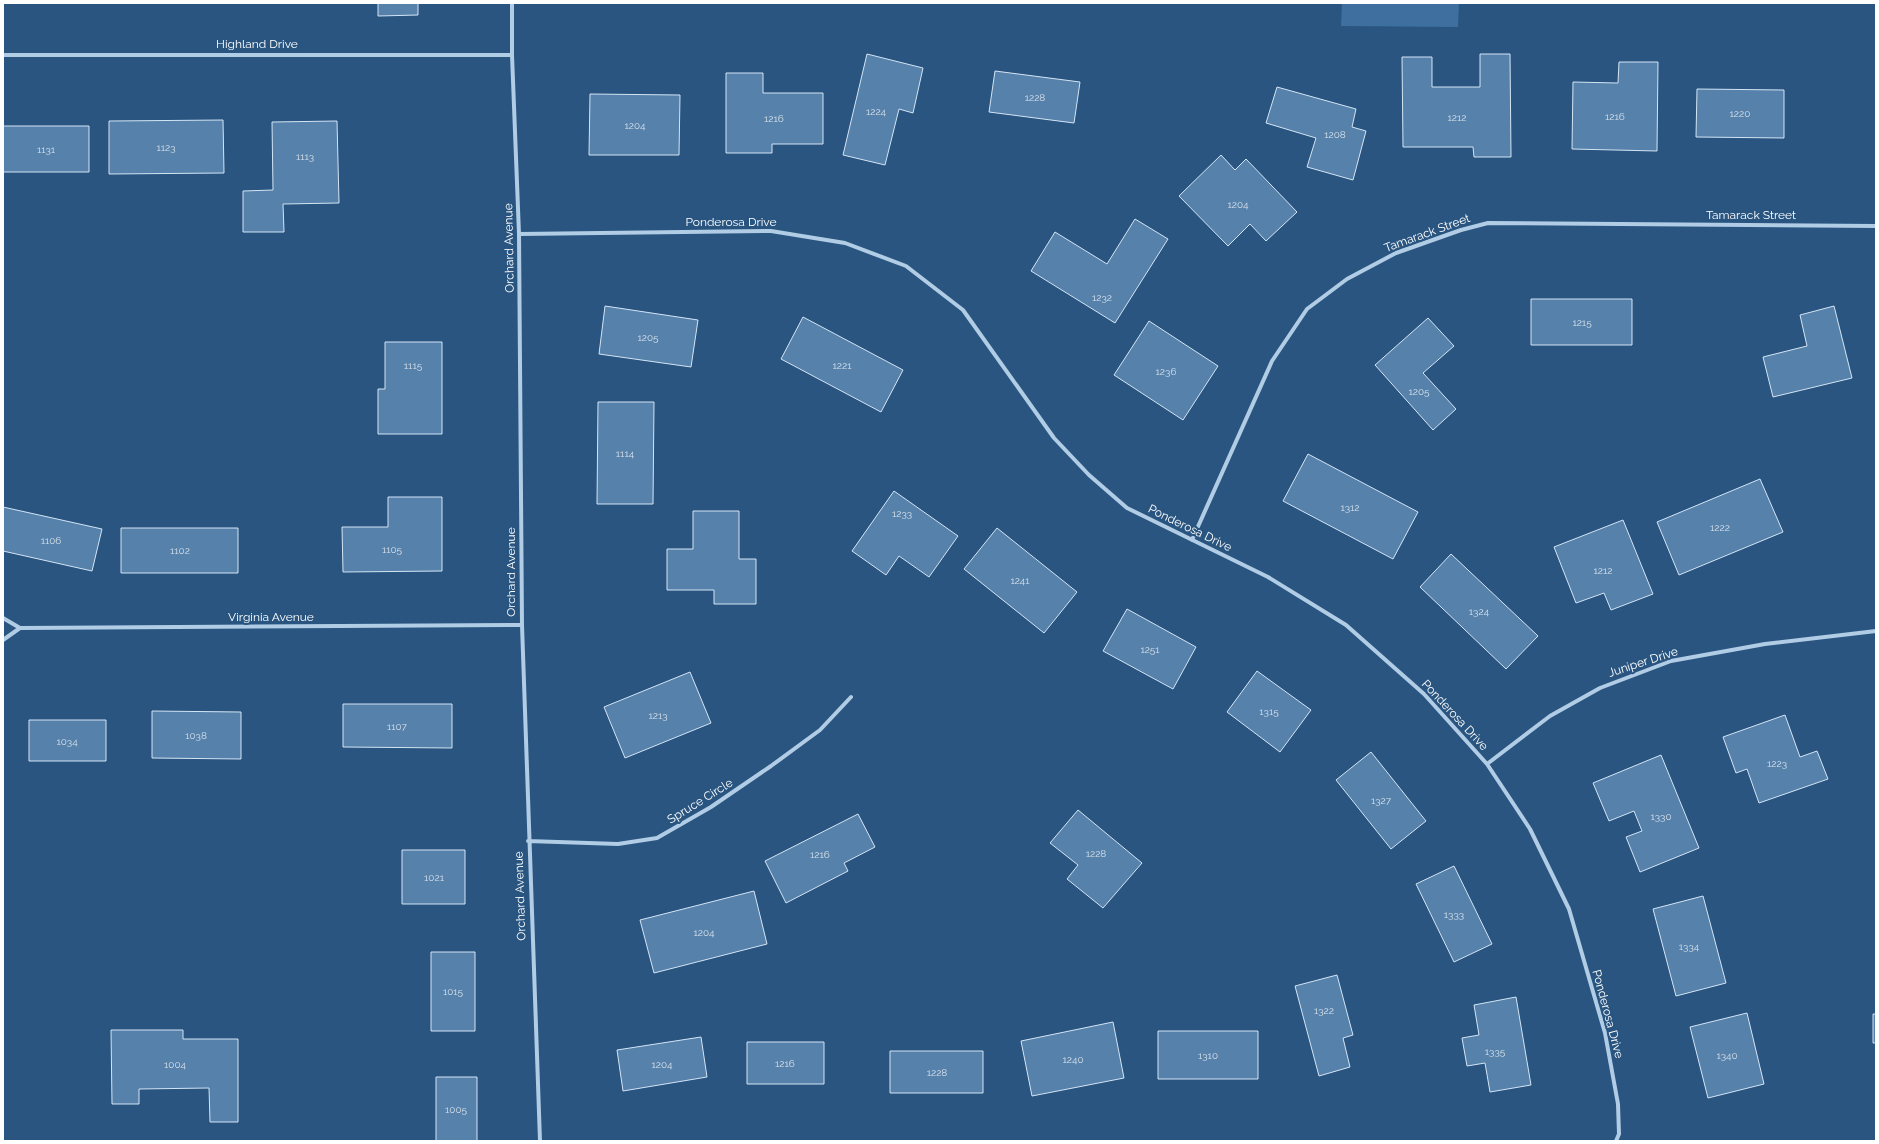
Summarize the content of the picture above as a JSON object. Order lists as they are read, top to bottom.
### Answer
{
  "streets": {
    "street": [
      "Highland Drive",
      "Tamarack Street",
      "Ponderosa Drive",
      "Orchard Avenue",
      "Virginia Avenue",
      "Juniper Drive",
      "Spruce Circle"
    ]
  },
  "crossings": [
    ["Highland Drive", "Orchard Avenue"],
    ["Tamarack Street", "Ponderosa Drive"],
    ["Ponderosa Drive", "Orchard Avenue"],
    ["Ponderosa Drive", "Juniper Drive"],
    ["Orchard Avenue", "Virginia Avenue"],
    ["Orchard Avenue", "Spruce Circle"]
  ],
  "house_numbers": [
    "1228",
    "1224",
    "1220",
    "1216",
    "1212",
    "1216",
    "1204",
    "1208",
    "1123",
    "1131",
    "1113",
    "1204",
    "1232",
    "1215",
    "1205",
    "1115",
    "1221",
    "1236",
    "1205",
    "1114",
    "1312",
    "1233",
    "1222",
    "1106",
    "1105",
    "1102",
    "1212",
    "1241",
    "1324",
    "1251",
    "1315",
    "1213",
    "1107",
    "1038",
    "1034",
    "1223",
    "1327",
    "1330",
    "1228",
    "1216",
    "1021",
    "1333",
    "1204",
    "1334",
    "1015",
    "1322",
    "1335",
    "1310",
    "1340",
    "1240",
    "1216",
    "1004",
    "1204",
    "1228",
    "1005"
  ]
}
